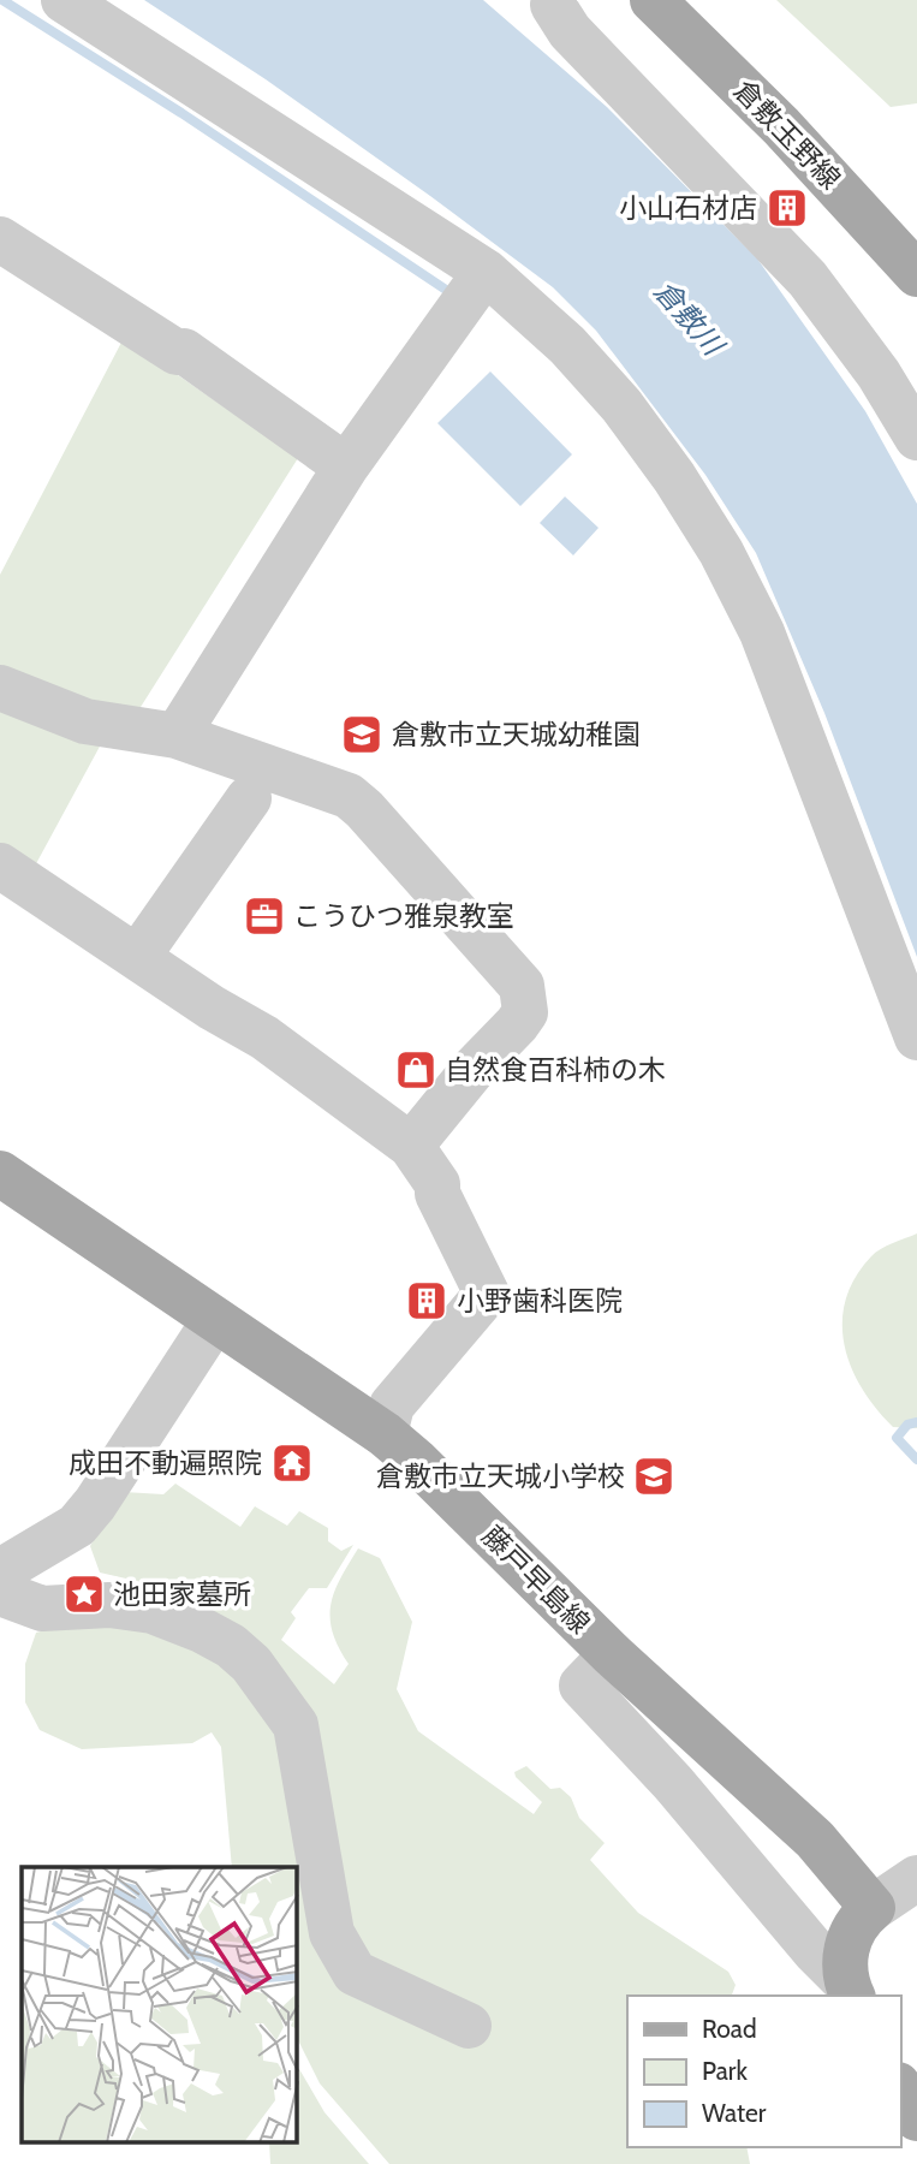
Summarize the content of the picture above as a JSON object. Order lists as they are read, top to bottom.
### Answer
{
  "streets": {
    "main road": ["倉敷玉野線", "藤戸早島線"]
  },
  "water": ["倉敷川"],
  "places": {
    "building": ["小山石材店", "小野歯科医院"],
    "school or university": ["倉敷市立天城幼稚園", "倉敷市立天城小学校"],
    "office": ["こうひつ雅泉教室"],
    "shop": ["自然食百科柿の木"],
    "temple": ["成田不動遍照院"],
    "place": ["池田家墓所"]
  },
  "legend": ["Road", "Park", "Water"]
}
